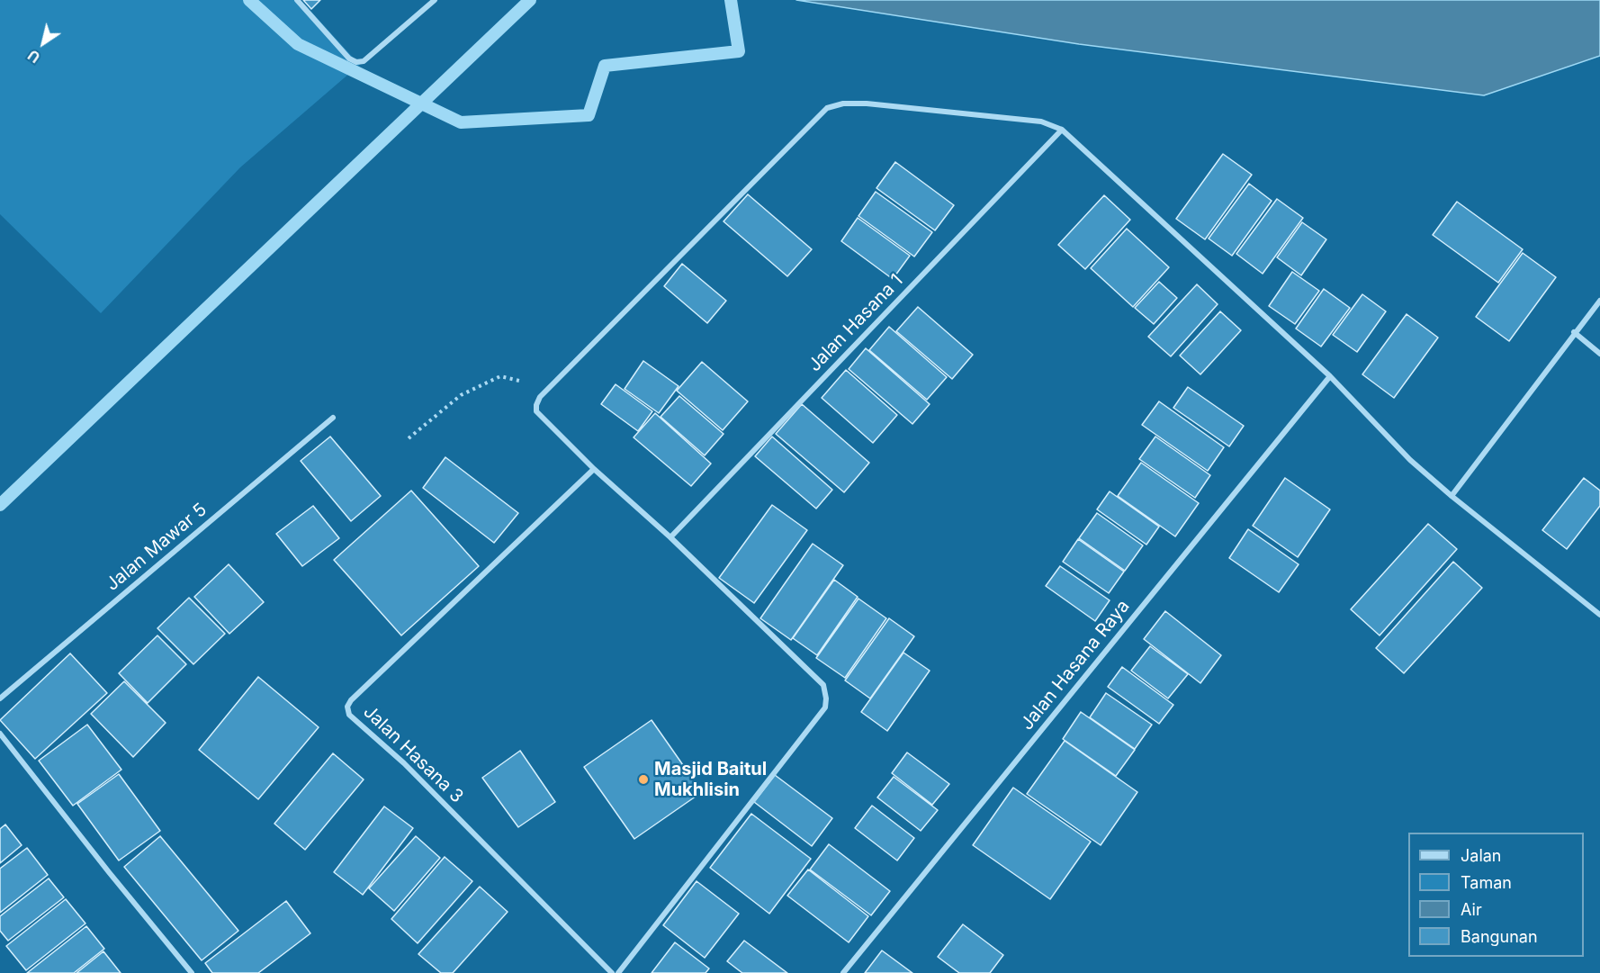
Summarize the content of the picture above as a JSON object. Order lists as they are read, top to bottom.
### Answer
{
  "streets": {
    "street": [
      "Jalan Hasana 1",
      "Jalan Mawar 5",
      "Jalan Hasana Raya",
      "Jalan Hasana 3"
    ]
  },
  "places": ["Masjid Baitul Mukhlisin"],
  "legend": [
    "Jalan",
    "Taman",
    "Air",
    "Bangunan"
  ],
  "north": "bottom left"
}
